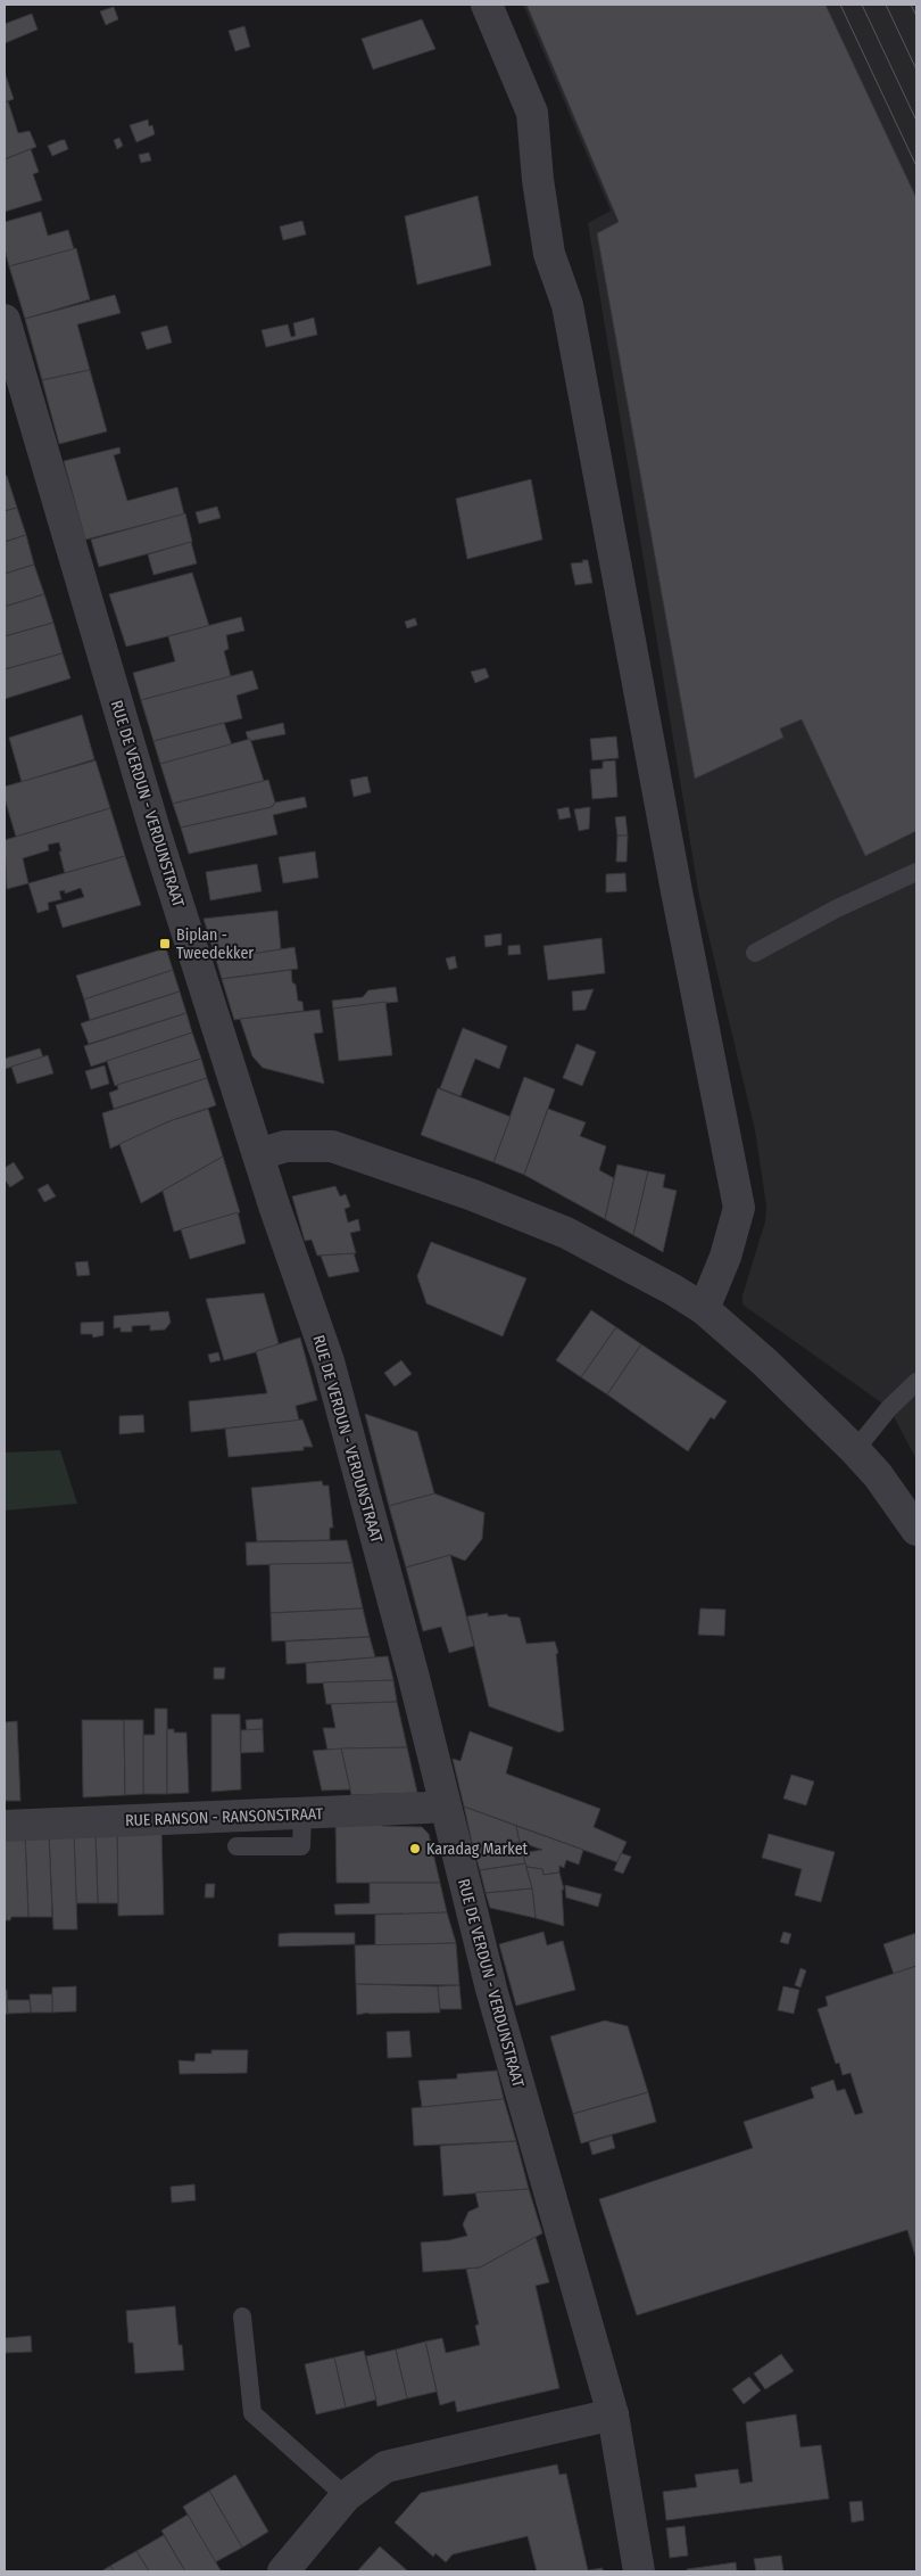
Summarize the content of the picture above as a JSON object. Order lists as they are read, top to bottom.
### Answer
{
  "streets": {
    "street": ["RUE DE VERDUN - VERDUNSTRAAT", "RUE RANSON - RANSONSTRAAT"]
  },
  "crossings": [
    ["RUE DE VERDUN - VERDUNSTRAAT", "RUE RANSON - RANSONSTRAAT"]
  ],
  "places": {
    "transit": ["Biplan - Tweedekker"],
    "other": ["Karadag Market"]
  }
}
